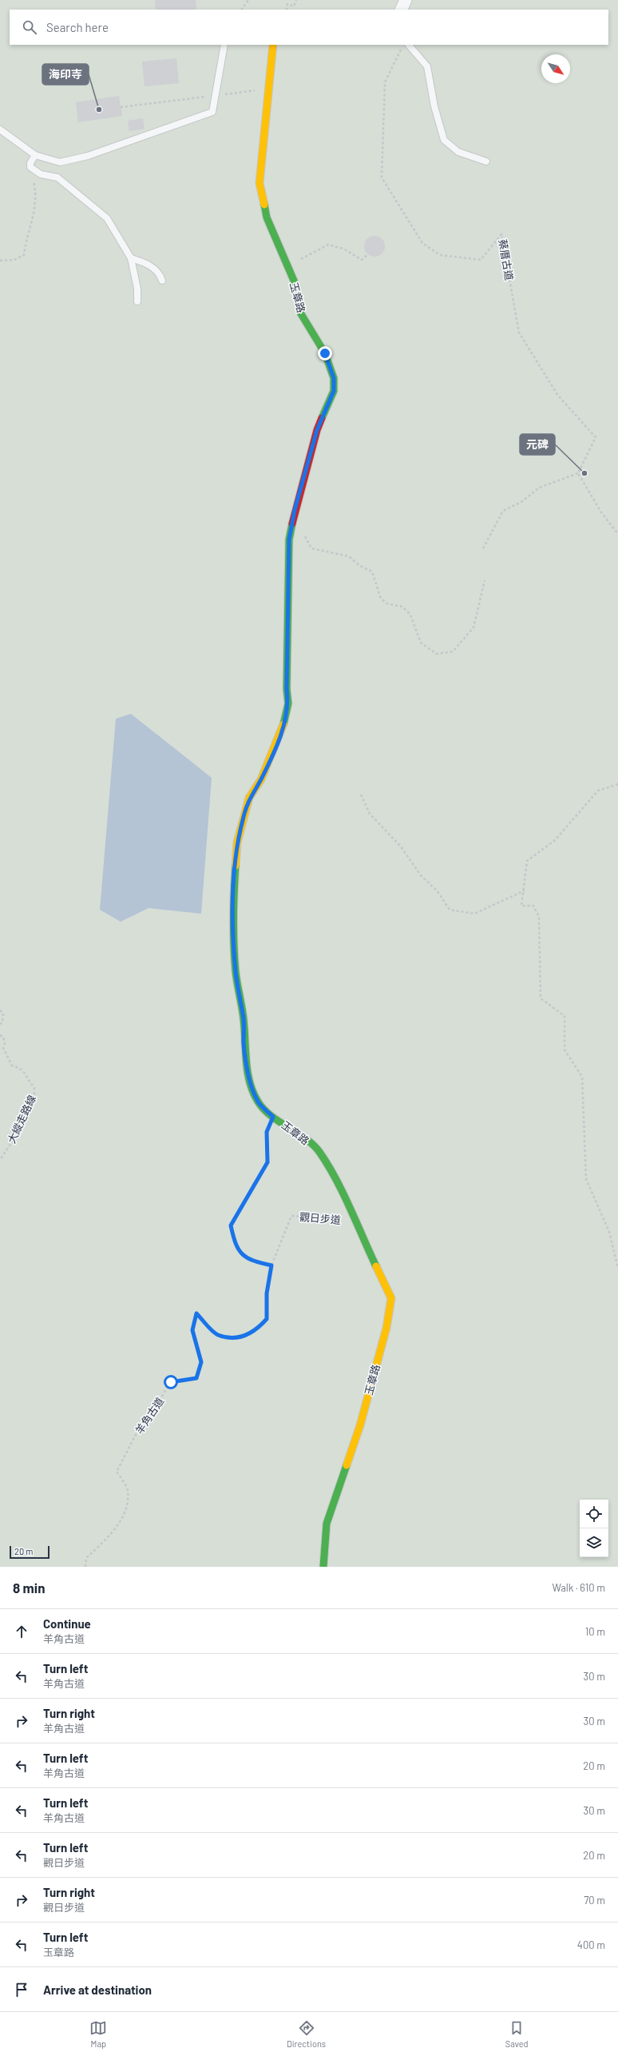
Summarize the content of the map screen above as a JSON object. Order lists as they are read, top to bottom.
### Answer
{
  "streets": {
    "street": ["玉章路"],
    "path": [
      "蔡厝古道",
      "大縱走路線",
      "觀日步道",
      "羊角古道"
    ]
  },
  "crossings": [
    ["玉章路", "觀日步道"],
    ["觀日步道", "羊角古道"]
  ],
  "places": ["海印寺", "元碑"],
  "scale_bar": "20 m",
  "north": "bottom right",
  "page": {
    "search": "Search here",
    "scale": "20 m",
    "heading": ["8 min", "Walk · 610 m"],
    "list": [
      ["Continue", "羊角古道", "10 m"],
      ["Turn left", "羊角古道", "30 m"],
      ["Turn right", "羊角古道", "30 m"],
      ["Turn left", "羊角古道", "20 m"],
      ["Turn left", "羊角古道", "30 m"],
      ["Turn left", "觀日步道", "20 m"],
      ["Turn right", "觀日步道", "70 m"],
      ["Turn left", "玉章路", "400 m"],
      "Arrive at destination"
    ],
    "nav": ["Map", "Directions", "Saved"]
  }
}
